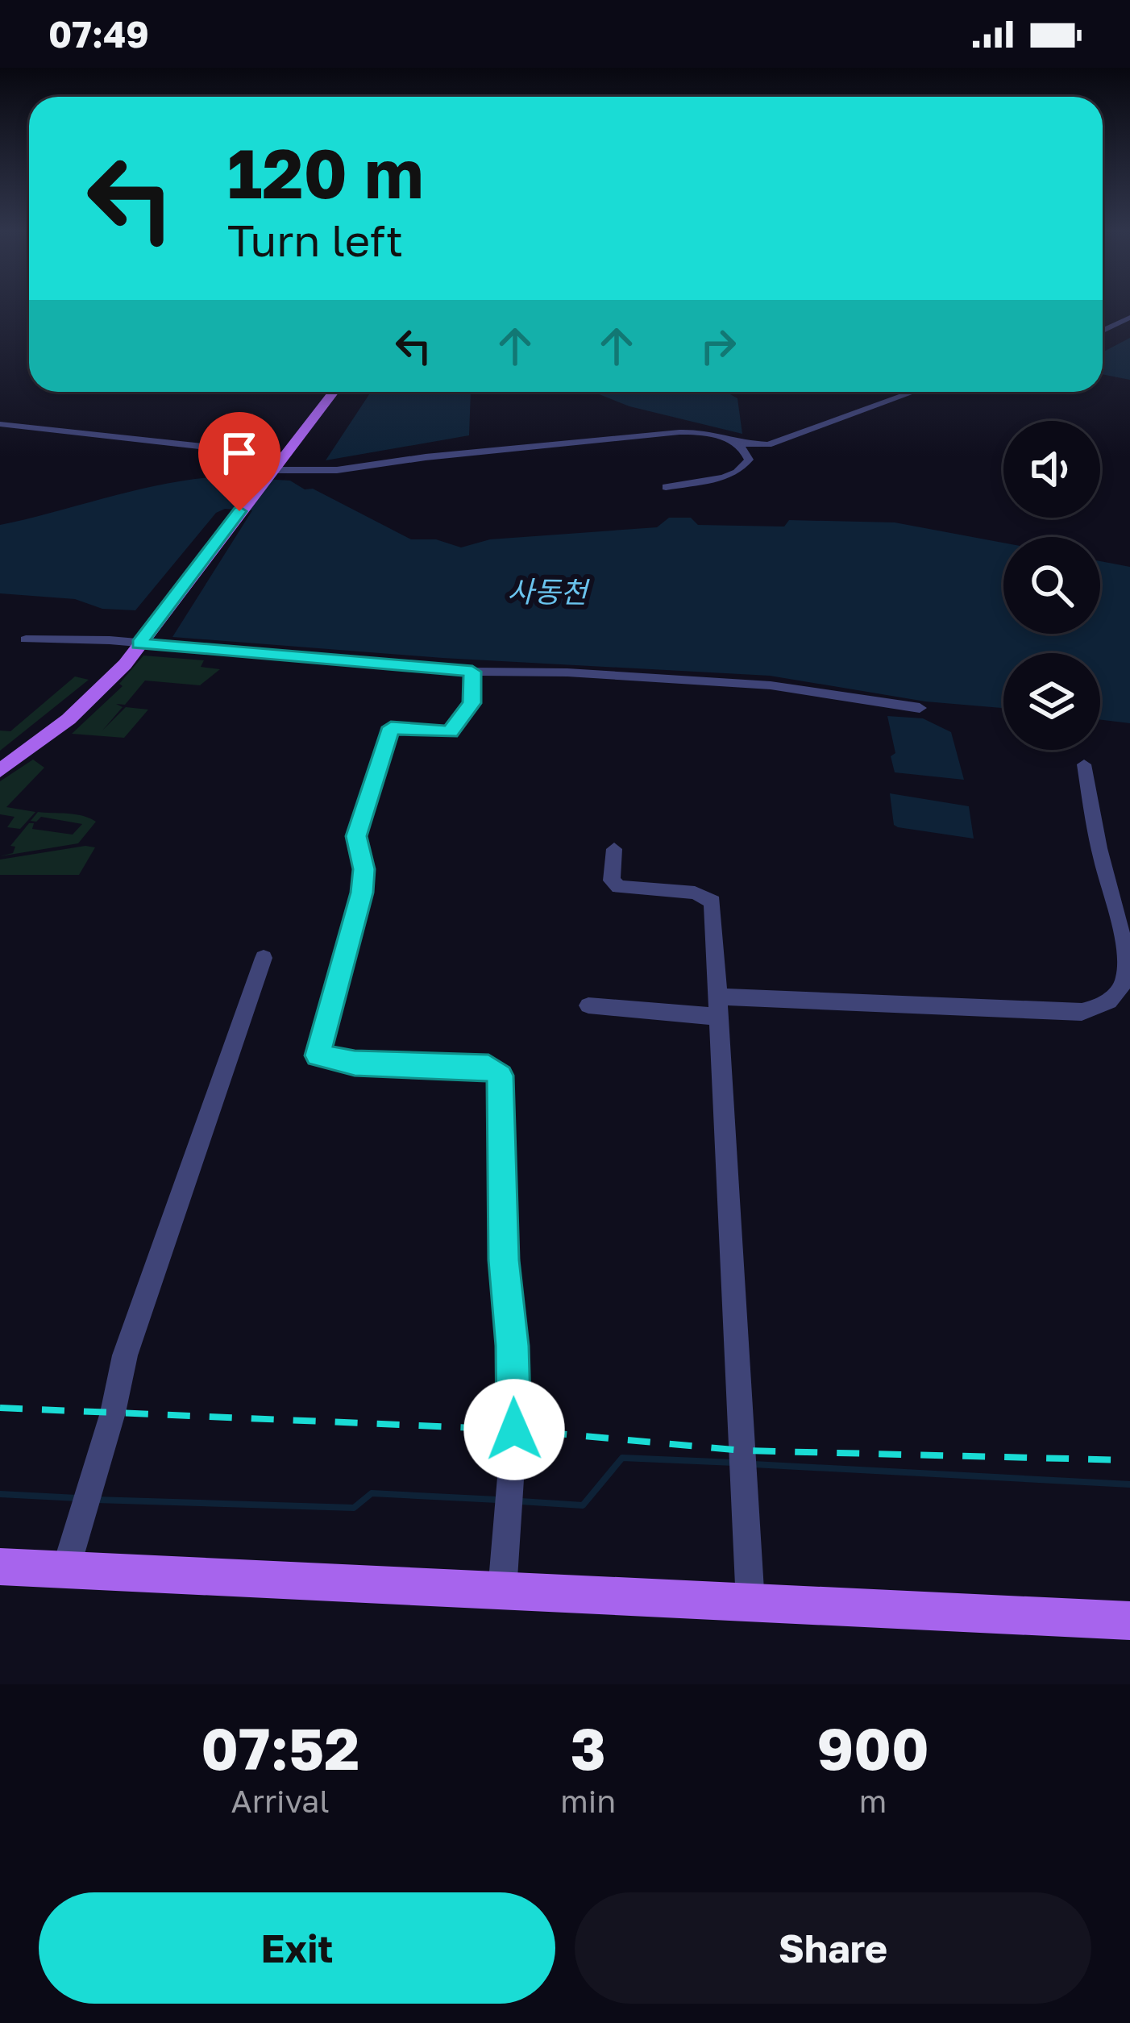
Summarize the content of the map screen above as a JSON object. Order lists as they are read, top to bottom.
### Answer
{
  "water": ["사동천"],
  "page": {
    "status": "07:49",
    "turn": ["120 m", "Turn left"],
    "eta": [
      "07:52",
      "Arrival",
      "3",
      "min",
      "900",
      "m"
    ],
    "buttons": ["Exit", "Share"]
  }
}
